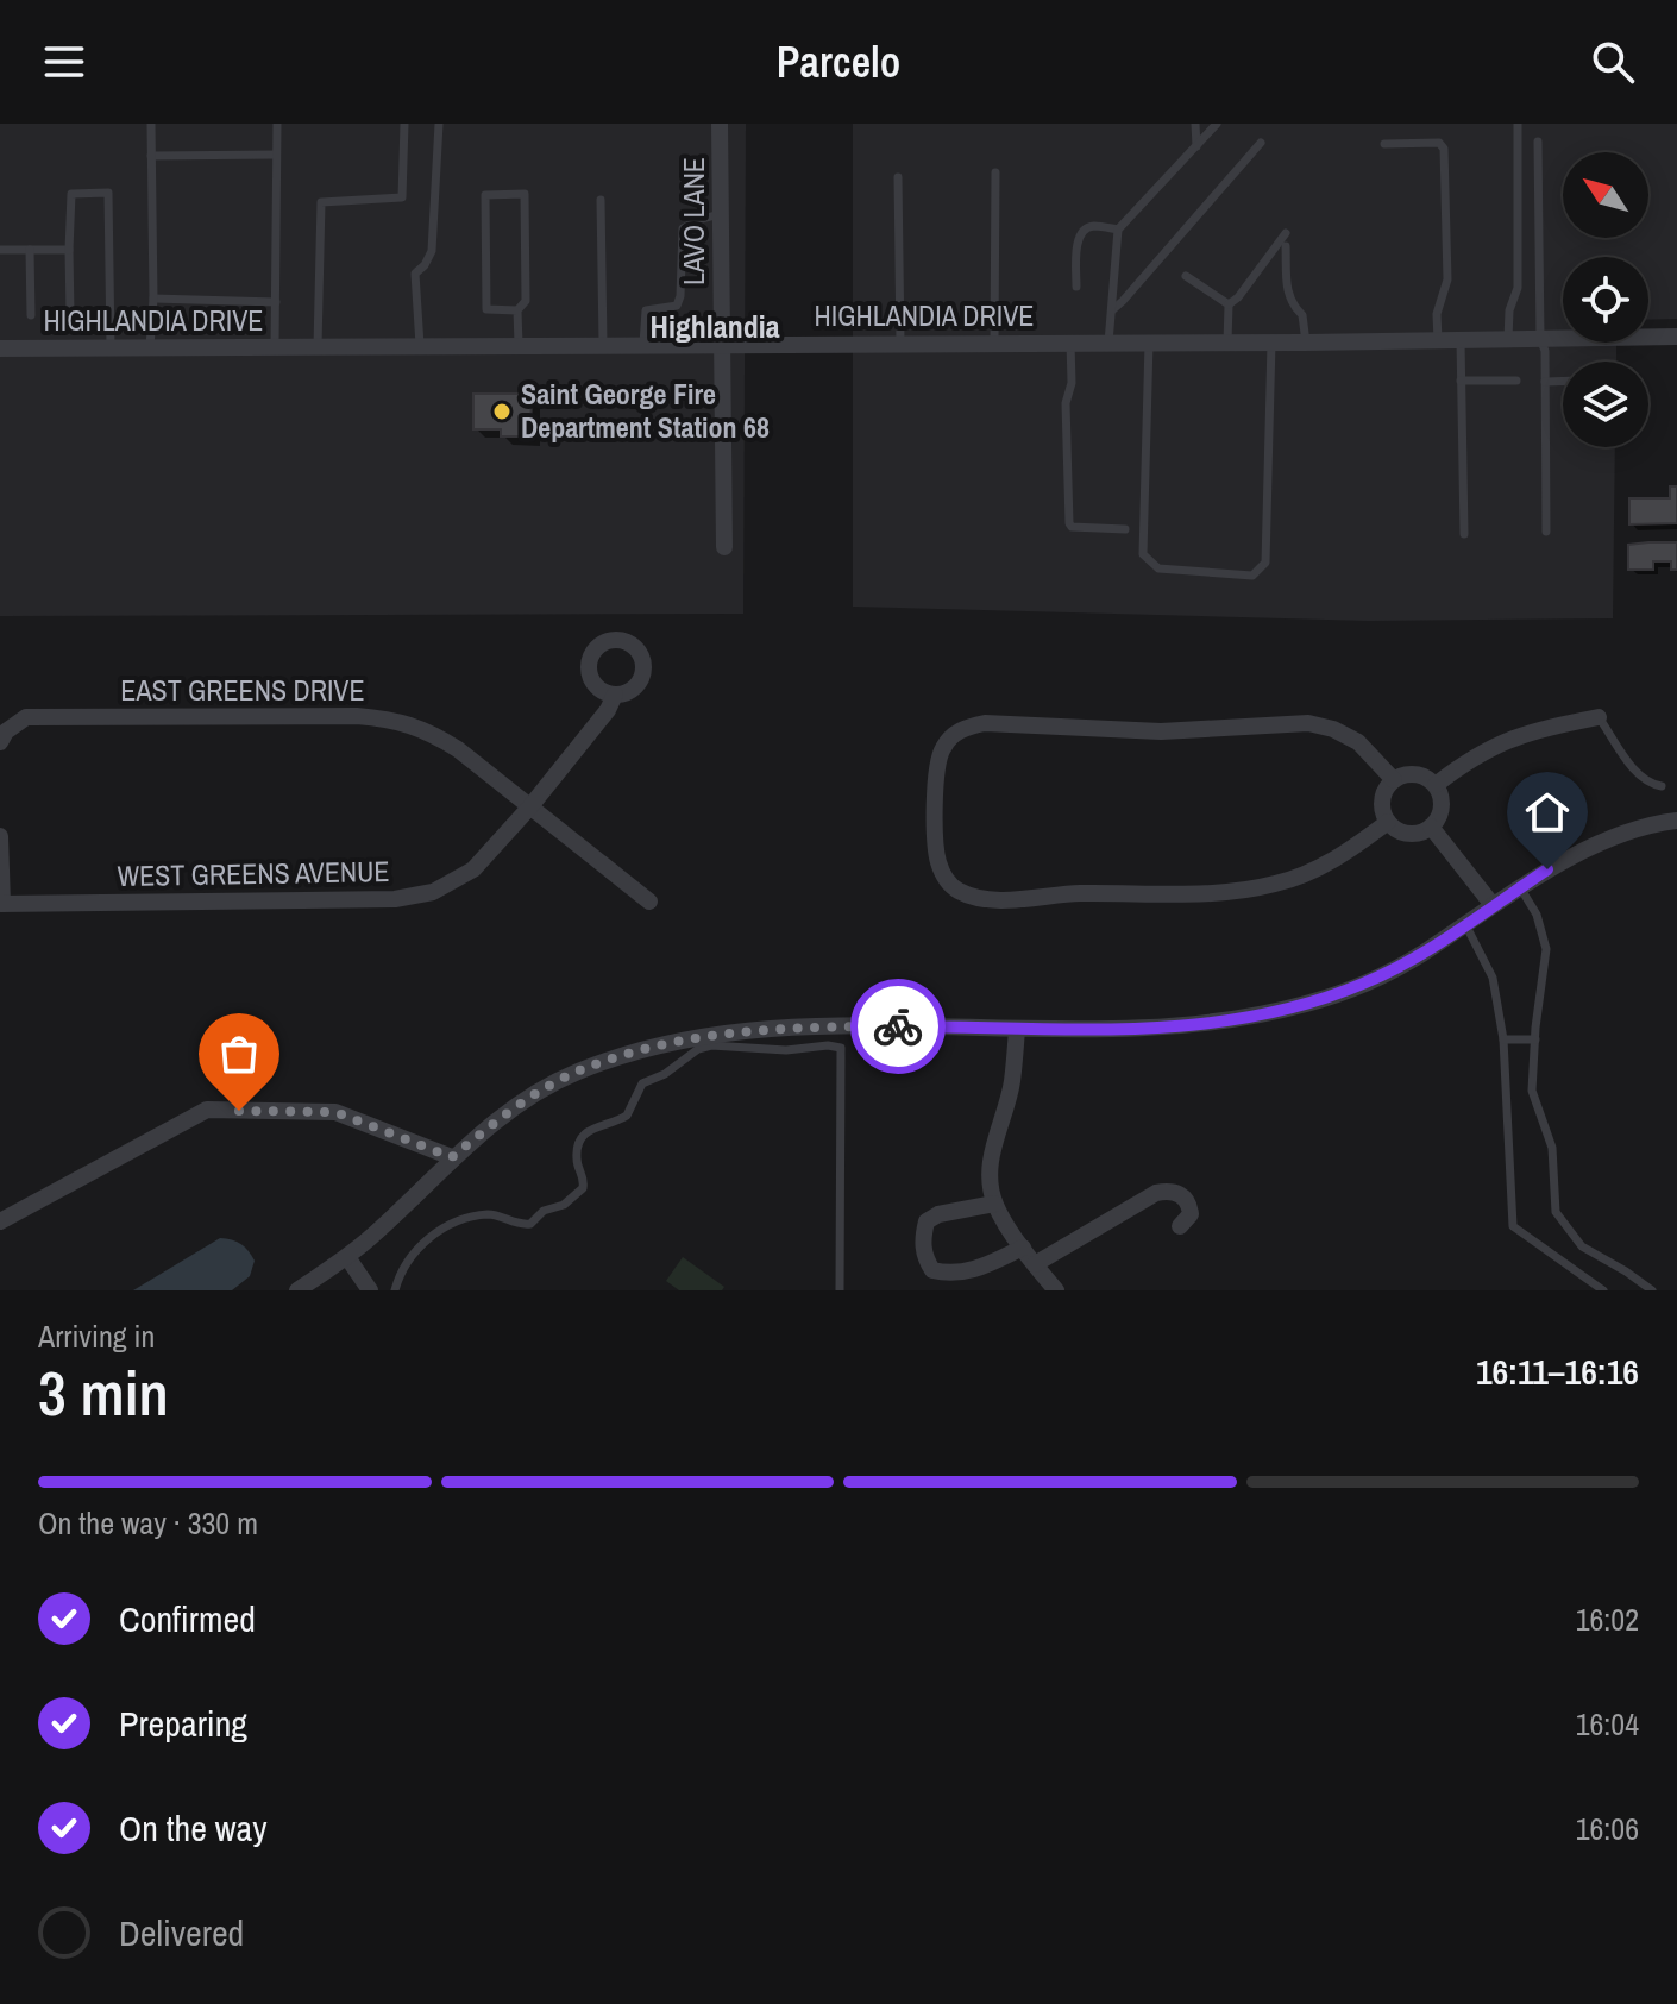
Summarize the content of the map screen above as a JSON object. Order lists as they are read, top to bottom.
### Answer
{
  "streets": {
    "street": [
      "LAVO LANE",
      "HIGHLANDIA DRIVE",
      "EAST GREENS DRIVE",
      "WEST GREENS AVENUE"
    ]
  },
  "crossings": [
    ["LAVO LANE", "HIGHLANDIA DRIVE"],
    ["EAST GREENS DRIVE", "WEST GREENS AVENUE"]
  ],
  "districts": ["Highlandia"],
  "places": ["Saint George Fire Department Station 68"],
  "north": "top left",
  "page": {
    "header": "Parcelo",
    "heading": ["3 min", "Arriving in", "16:11–16:16"],
    "bar": "On the way · 330 m",
    "list": [
      ["Confirmed", "16:02"],
      ["Preparing", "16:04"],
      ["On the way", "16:06"],
      "Delivered"
    ]
  }
}
